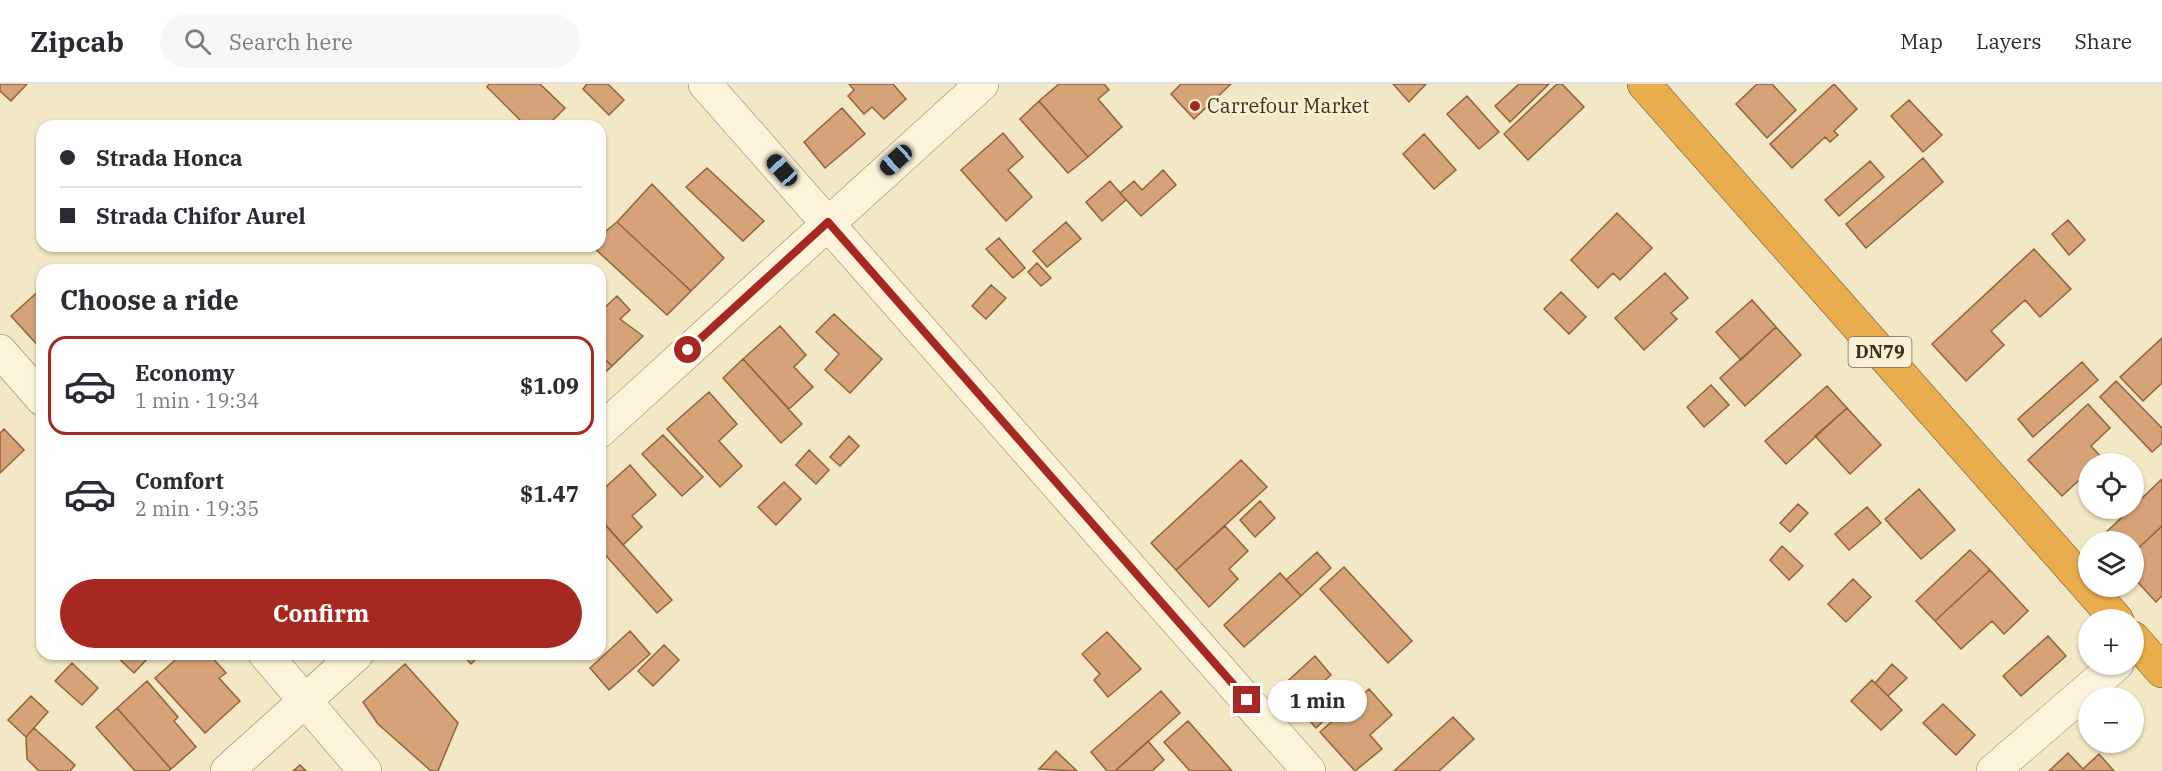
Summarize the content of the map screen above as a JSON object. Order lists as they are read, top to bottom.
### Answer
{
  "streets": {
    "highway": ["DN79"]
  },
  "places": ["Carrefour Market"],
  "page": {
    "header": "Zipcab",
    "search": "Search here",
    "nav": ["Map", "Layers", "Share"],
    "banner": ["Strada Honca", "Strada Chifor Aurel"],
    "heading": "Choose a ride",
    "list": [
      {
        "name": "Economy",
        "note": "1 min · 19:34",
        "value": "$1.09"
      },
      {
        "name": "Comfort",
        "note": "2 min · 19:35",
        "value": "$1.47"
      }
    ],
    "map_buttons": ["+", "−"],
    "buttons": "Confirm",
    "bubble": "1 min"
  }
}
